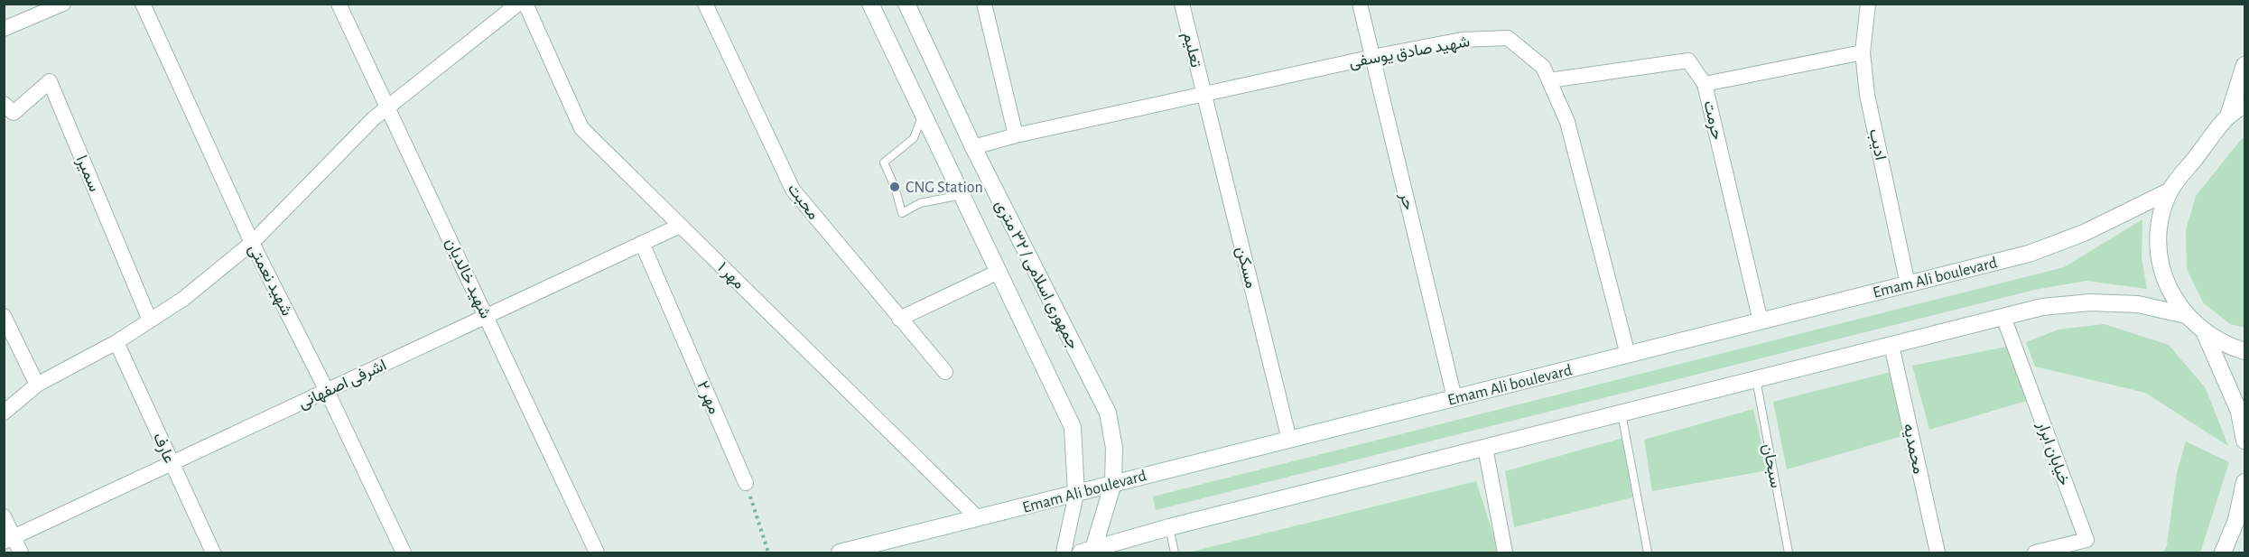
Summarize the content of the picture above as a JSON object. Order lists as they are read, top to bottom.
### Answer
{
  "streets": {
    "main road": ["جمهوری اسلامی / ۳۲ متری", "Emam Ali boulevard"],
    "street": [
      "تعلیم",
      "شهید صادق یوسفی",
      "حرمت",
      "ادیب",
      "سمیرا",
      "محبت",
      "حر",
      "مسکن",
      "مهر ۱",
      "شهید خالدیان",
      "شهید نعمتی",
      "اشرفی اصفهانی",
      "مهر ۲",
      "عارف",
      "محمدیه",
      "خیابان ابرار"
    ],
    "lane": ["سبحان"]
  },
  "crossings": [
    ["تعلیم", "شهید صادق یوسفی"],
    ["تعلیم", "مسکن"],
    ["شهید صادق یوسفی", "حرمت"],
    ["شهید صادق یوسفی", "حر"],
    ["شهید صادق یوسفی", "مسکن"],
    ["شهید صادق یوسفی", "جمهوری اسلامی / ۳۲ متری"],
    ["شهید صادق یوسفی", "Emam Ali boulevard"],
    ["حرمت", "Emam Ali boulevard"],
    ["ادیب", "Emam Ali boulevard"],
    ["حر", "Emam Ali boulevard"],
    ["مسکن", "Emam Ali boulevard"],
    ["جمهوری اسلامی / ۳۲ متری", "Emam Ali boulevard"],
    ["مهر ۱", "Emam Ali boulevard"],
    ["مهر ۱", "اشرفی اصفهانی"],
    ["شهید خالدیان", "اشرفی اصفهانی"],
    ["شهید نعمتی", "اشرفی اصفهانی"],
    ["اشرفی اصفهانی", "مهر ۲"],
    ["اشرفی اصفهانی", "عارف"]
  ],
  "places": ["CNG Station"]
}
